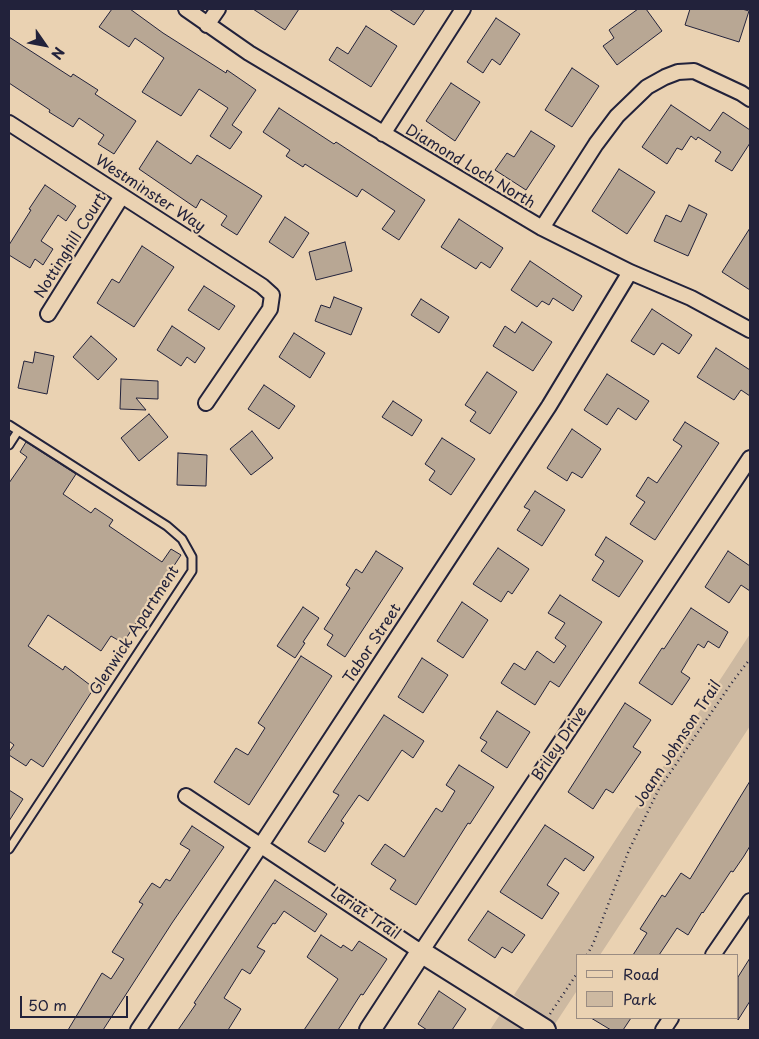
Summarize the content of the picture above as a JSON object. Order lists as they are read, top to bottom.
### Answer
{
  "streets": {
    "street": [
      "Diamond Loch North",
      "Westminster Way",
      "Nottinghill Court",
      "Tabor Street",
      "Briley Drive",
      "Lariat Trail"
    ],
    "lane": ["Glenwick Apartment"],
    "path": ["Joann Johnson Trail"]
  },
  "crossings": [
    ["Diamond Loch North", "Tabor Street"],
    ["Westminster Way", "Nottinghill Court"],
    ["Tabor Street", "Lariat Trail"],
    ["Briley Drive", "Lariat Trail"]
  ],
  "legend": ["Road", "Park"],
  "scale_bar": "50 m",
  "north": "bottom right"
}
